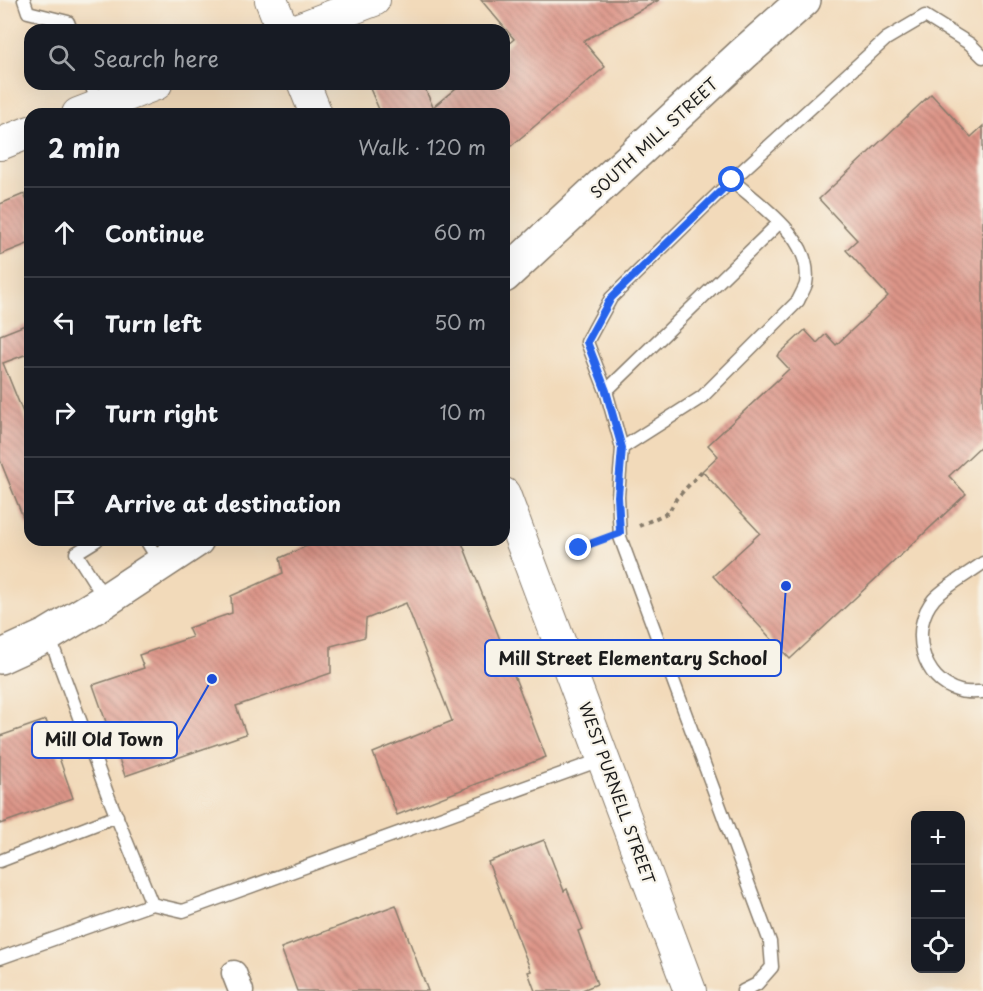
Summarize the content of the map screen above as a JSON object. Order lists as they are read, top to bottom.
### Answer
{
  "streets": {
    "main road": ["SOUTH MILL STREET"],
    "street": ["WEST PURNELL STREET"]
  },
  "places": ["Mill Street Elementary School", "Mill Old Town"],
  "page": {
    "search": "Search here",
    "heading": ["2 min", "Walk · 120 m"],
    "list": [
      ["Continue", "60 m"],
      ["Turn left", "50 m"],
      ["Turn right", "10 m"],
      "Arrive at destination"
    ],
    "map_buttons": ["+", "−"]
  }
}
